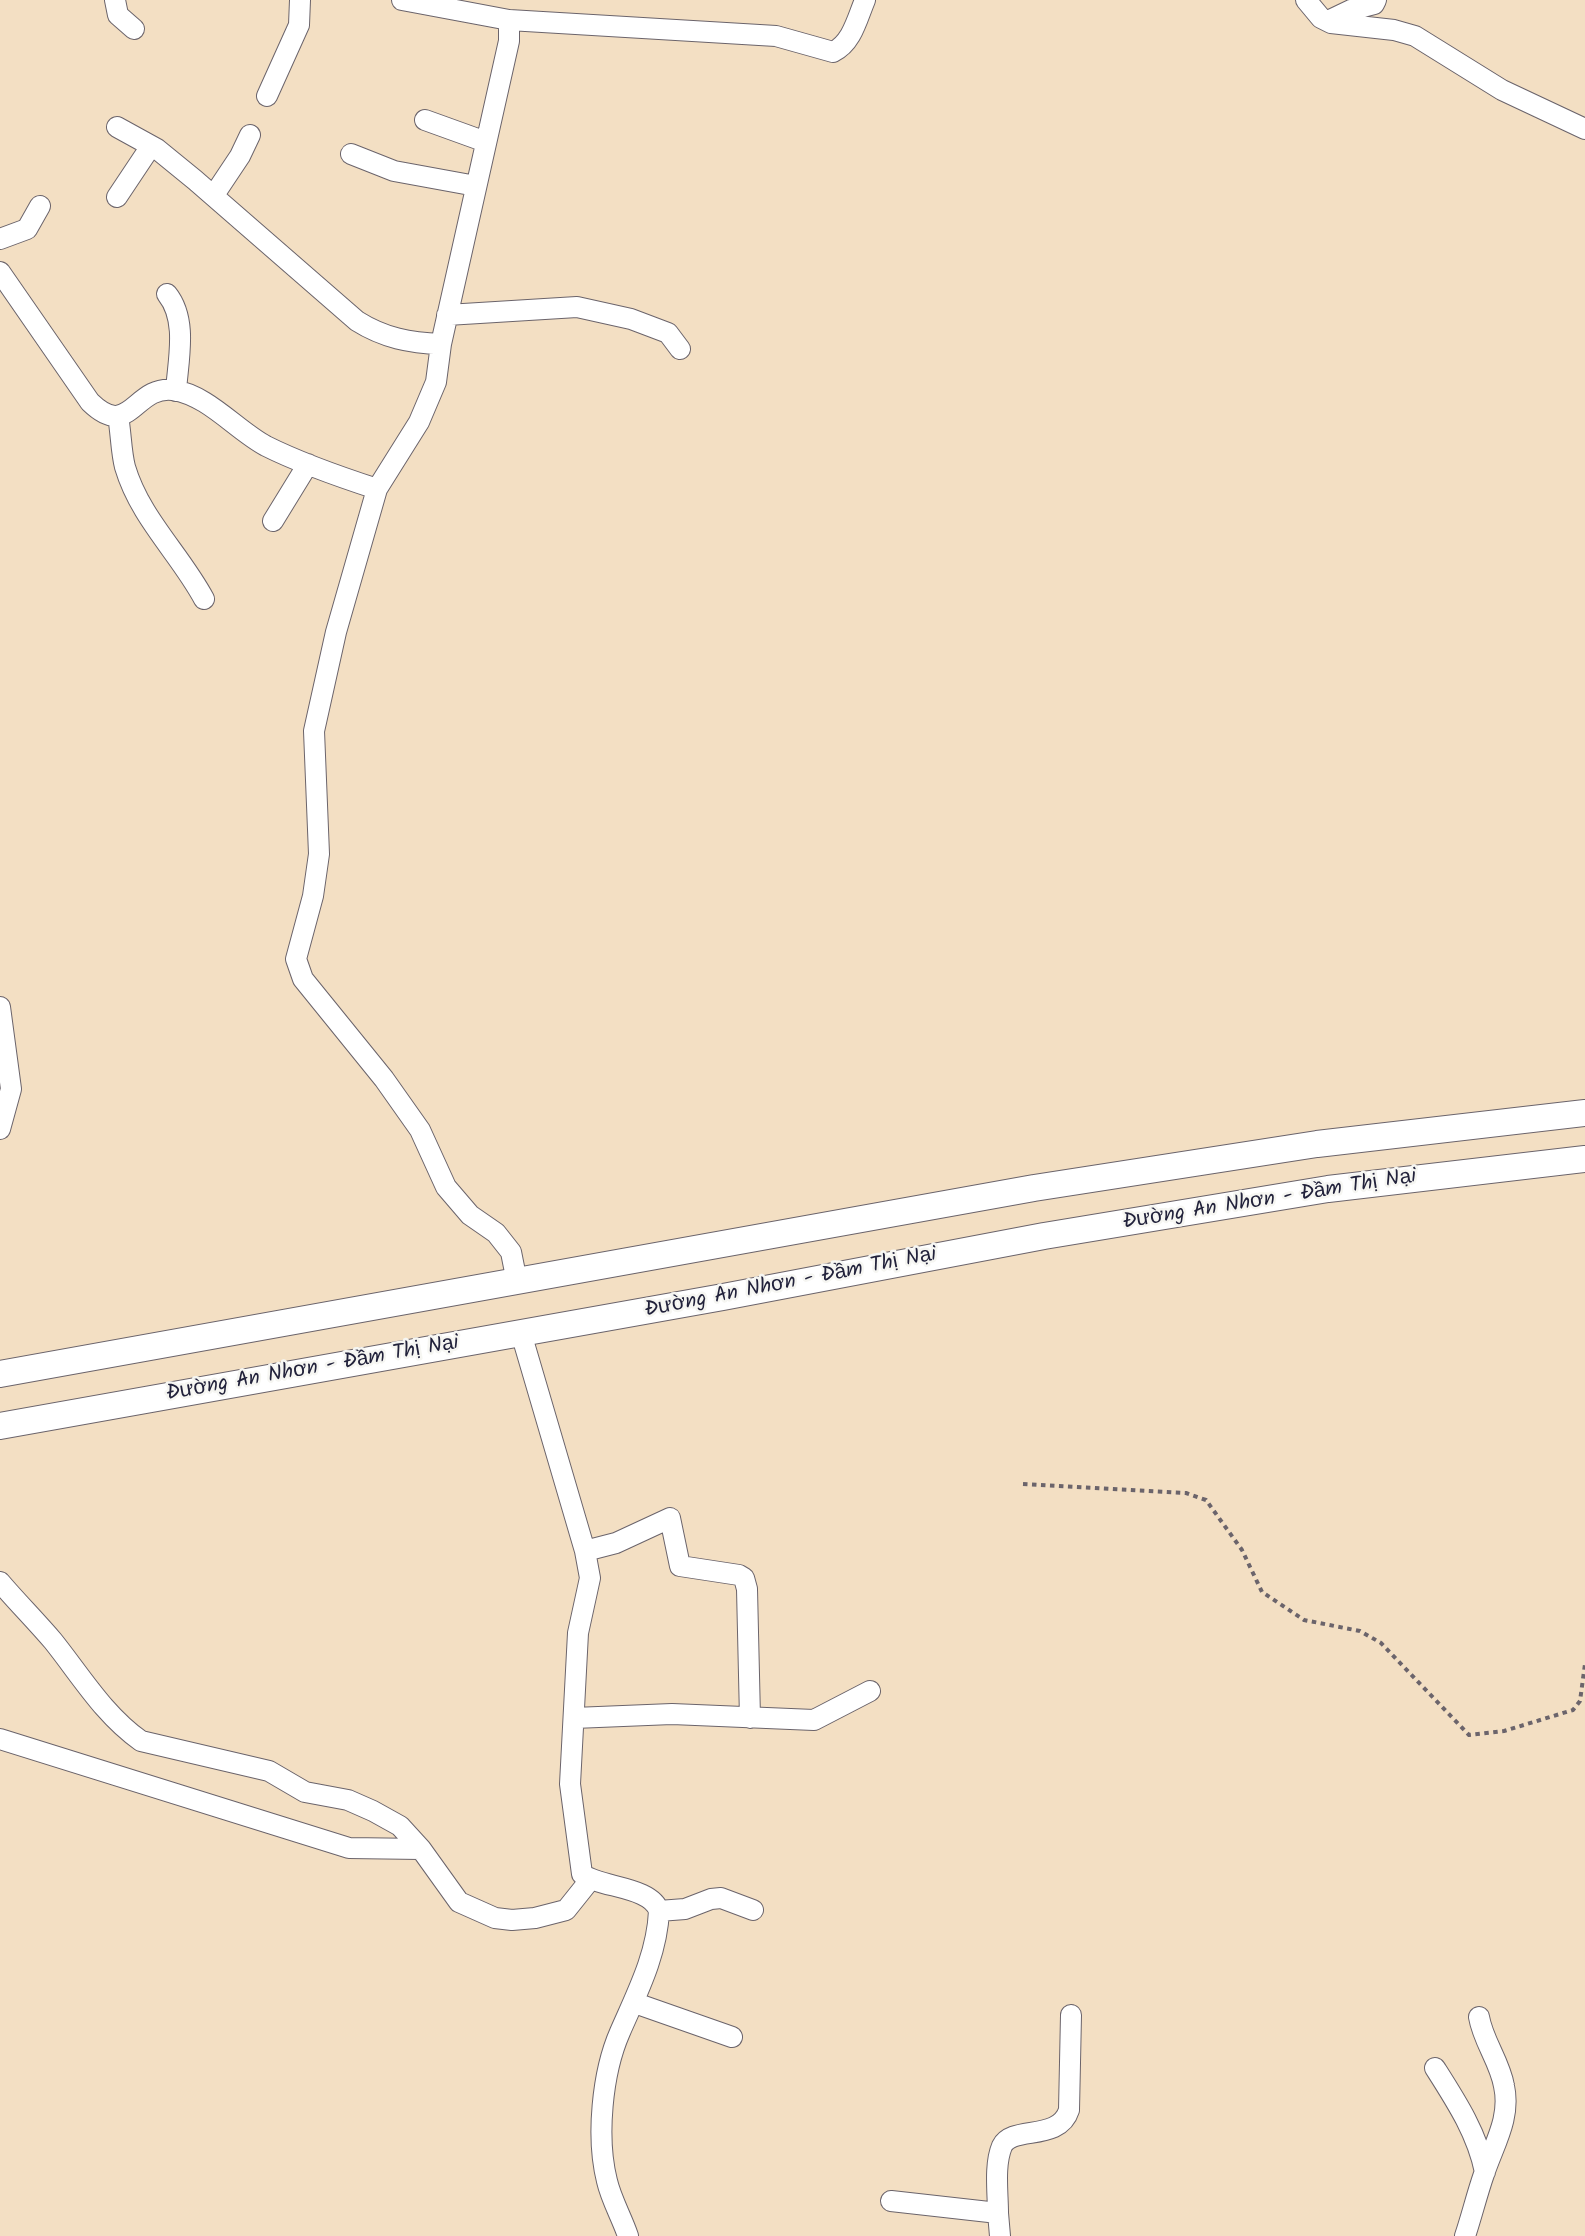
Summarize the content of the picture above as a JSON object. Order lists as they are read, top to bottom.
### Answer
{
  "streets": {
    "main road": ["Đường An Nhơn - Đầm Thị Nại"]
  }
}
